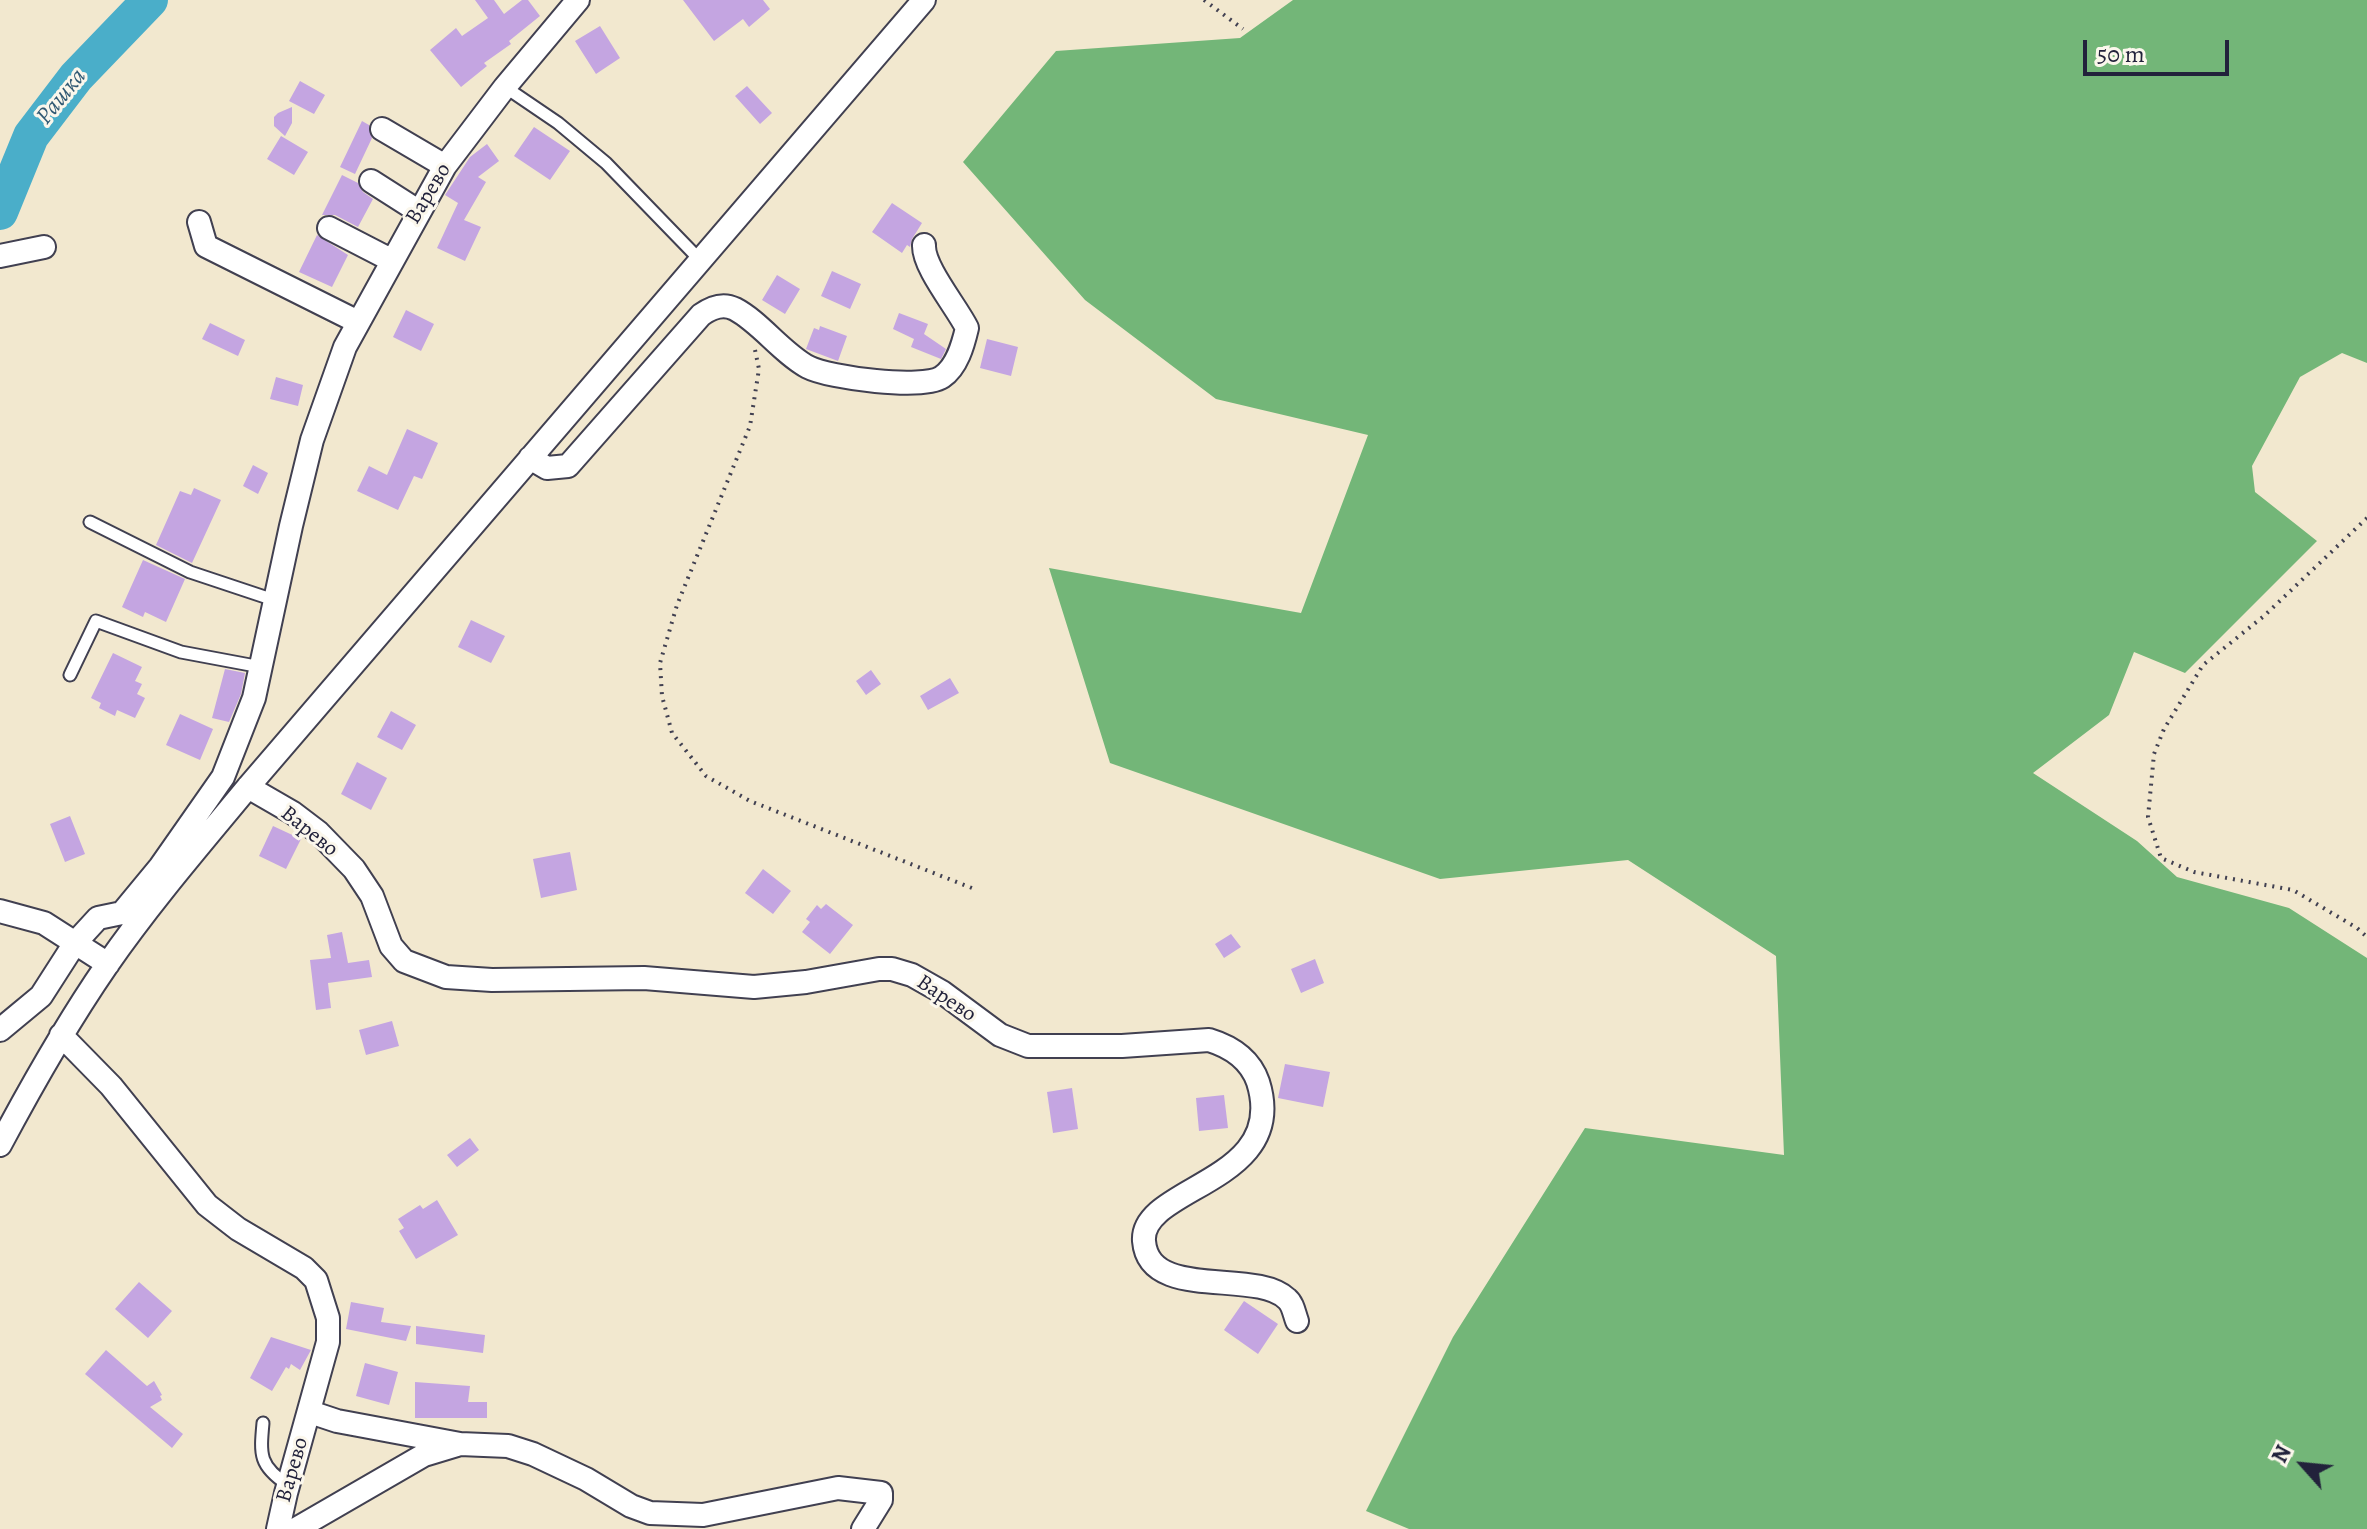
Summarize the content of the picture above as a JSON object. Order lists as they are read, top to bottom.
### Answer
{
  "streets": {
    "street": ["Варево"]
  },
  "water": ["Рашка"],
  "scale_bar": "50 m",
  "north": "top left"
}
